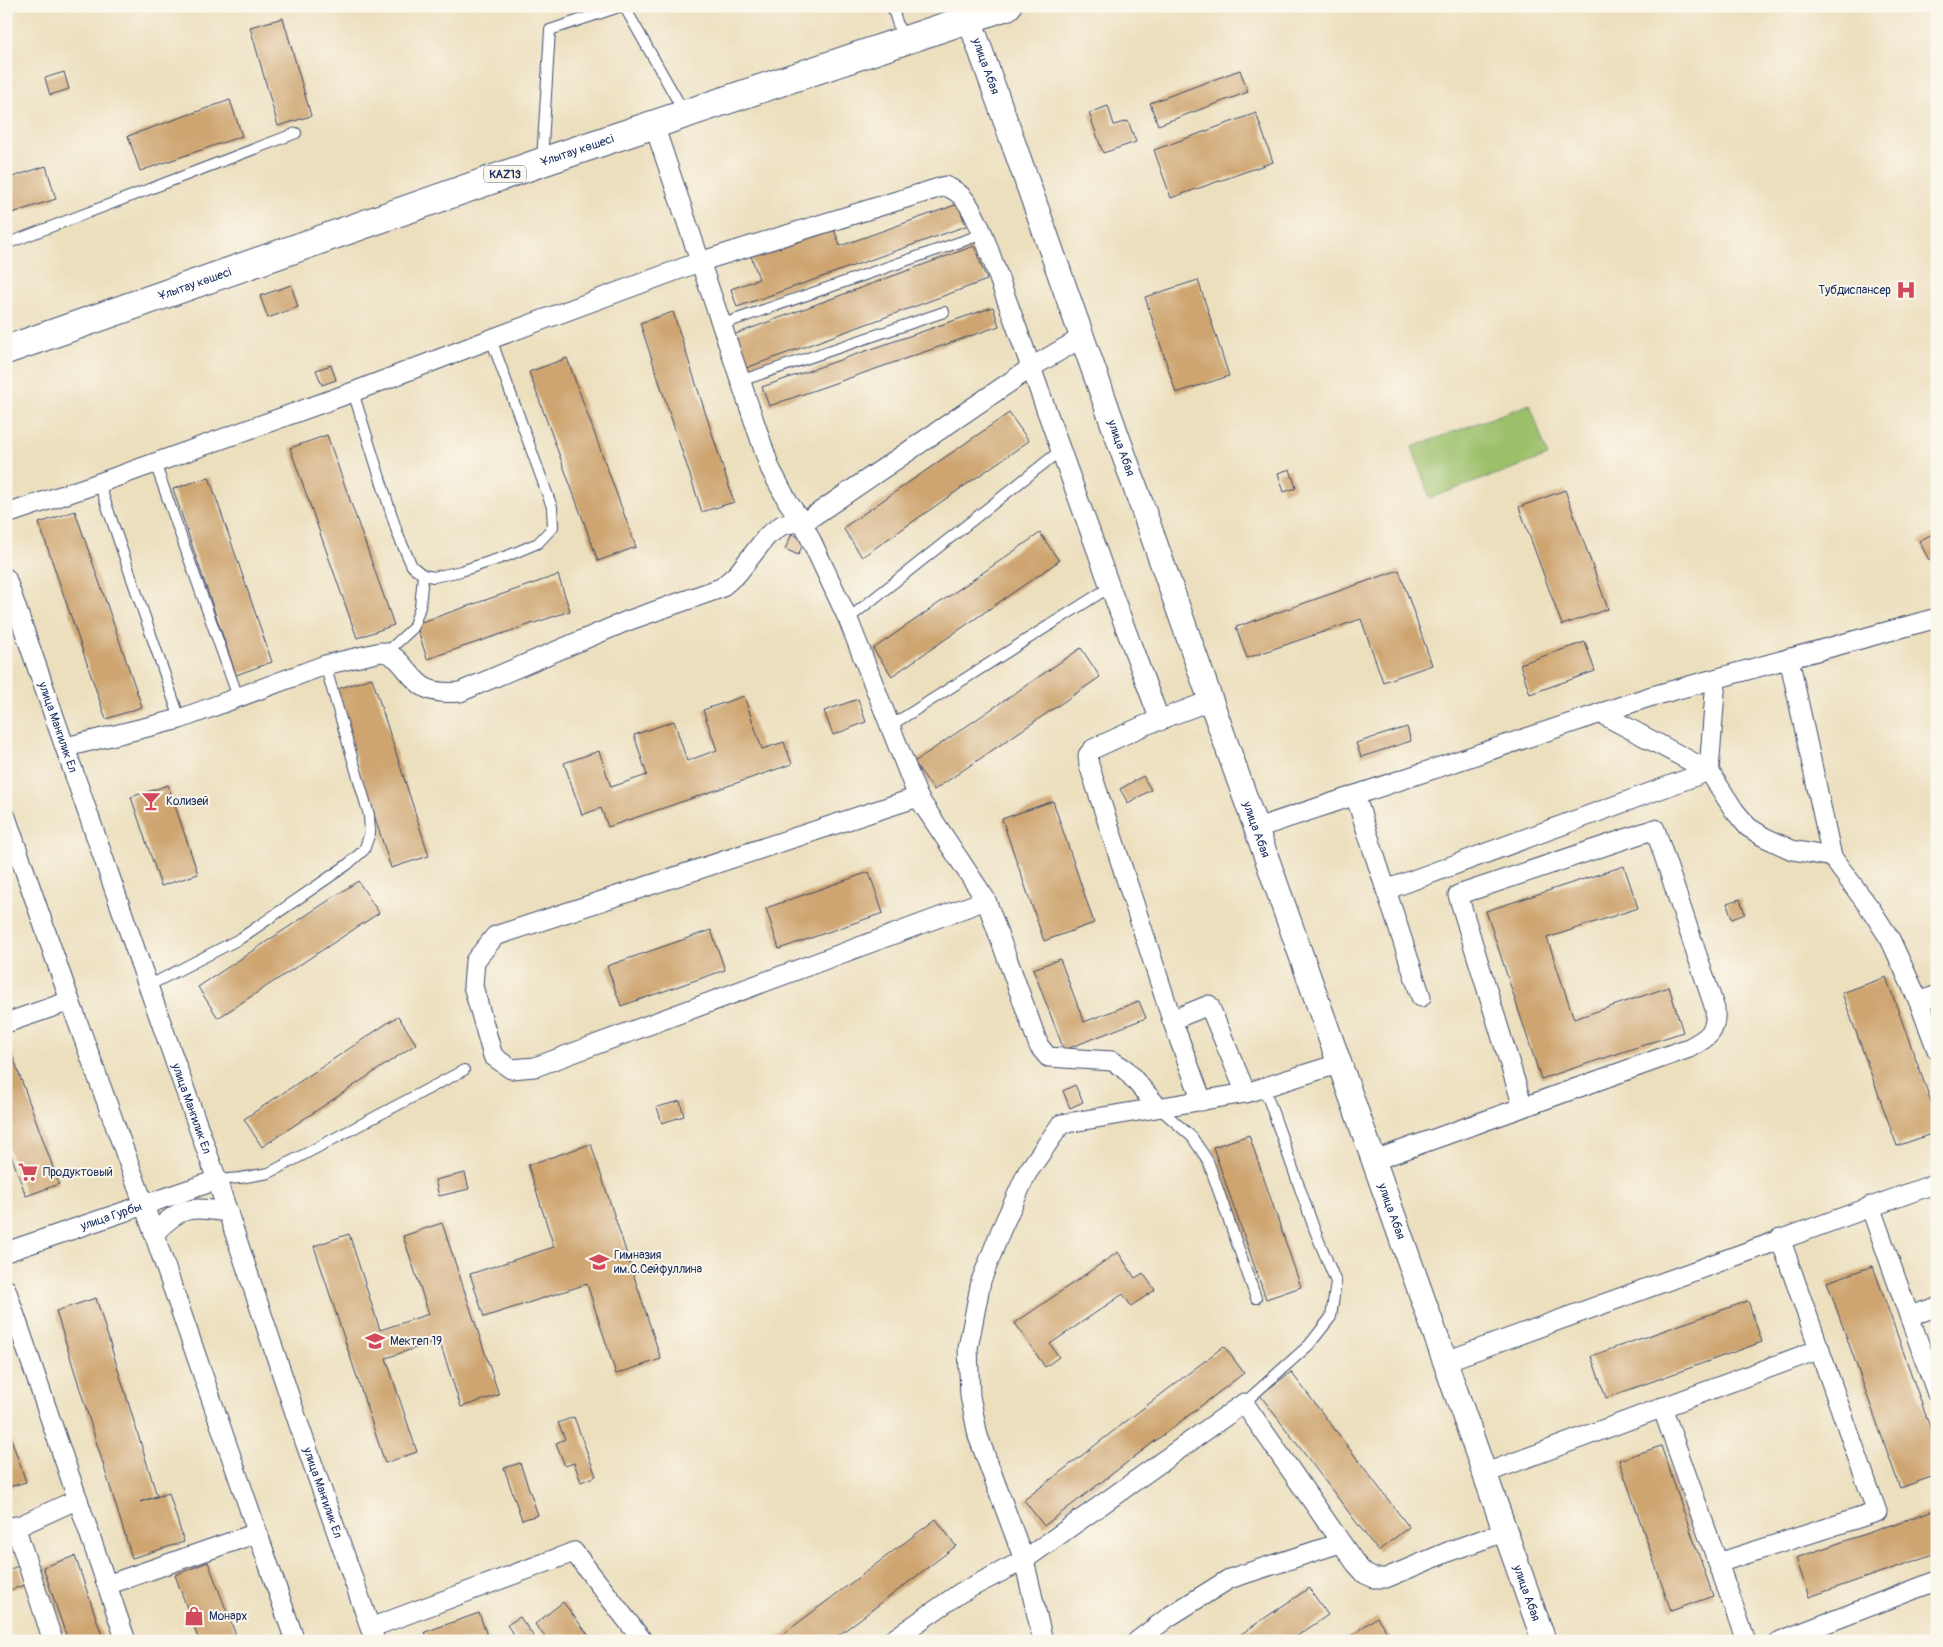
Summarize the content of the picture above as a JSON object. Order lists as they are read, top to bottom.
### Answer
{
  "streets": {
    "main road": ["Ұлытау көшесі", "KAZ13"],
    "street": ["улица Абая", "улица Мангилик Ел", "улица Гурбы"]
  },
  "crossings": [
    ["улица Абая", "Ұлытау көшесі"],
    ["улица Мангилик Ел", "улица Гурбы"]
  ],
  "places": {
    "hospital": ["Тубдиспансер"],
    "bar": ["Колизей"],
    "supermarket": ["Продуктовый"],
    "school or university": ["Гимназия им.С.Сейфуллина", "Мектеп 19"],
    "shop": ["Монарх"]
  }
}
